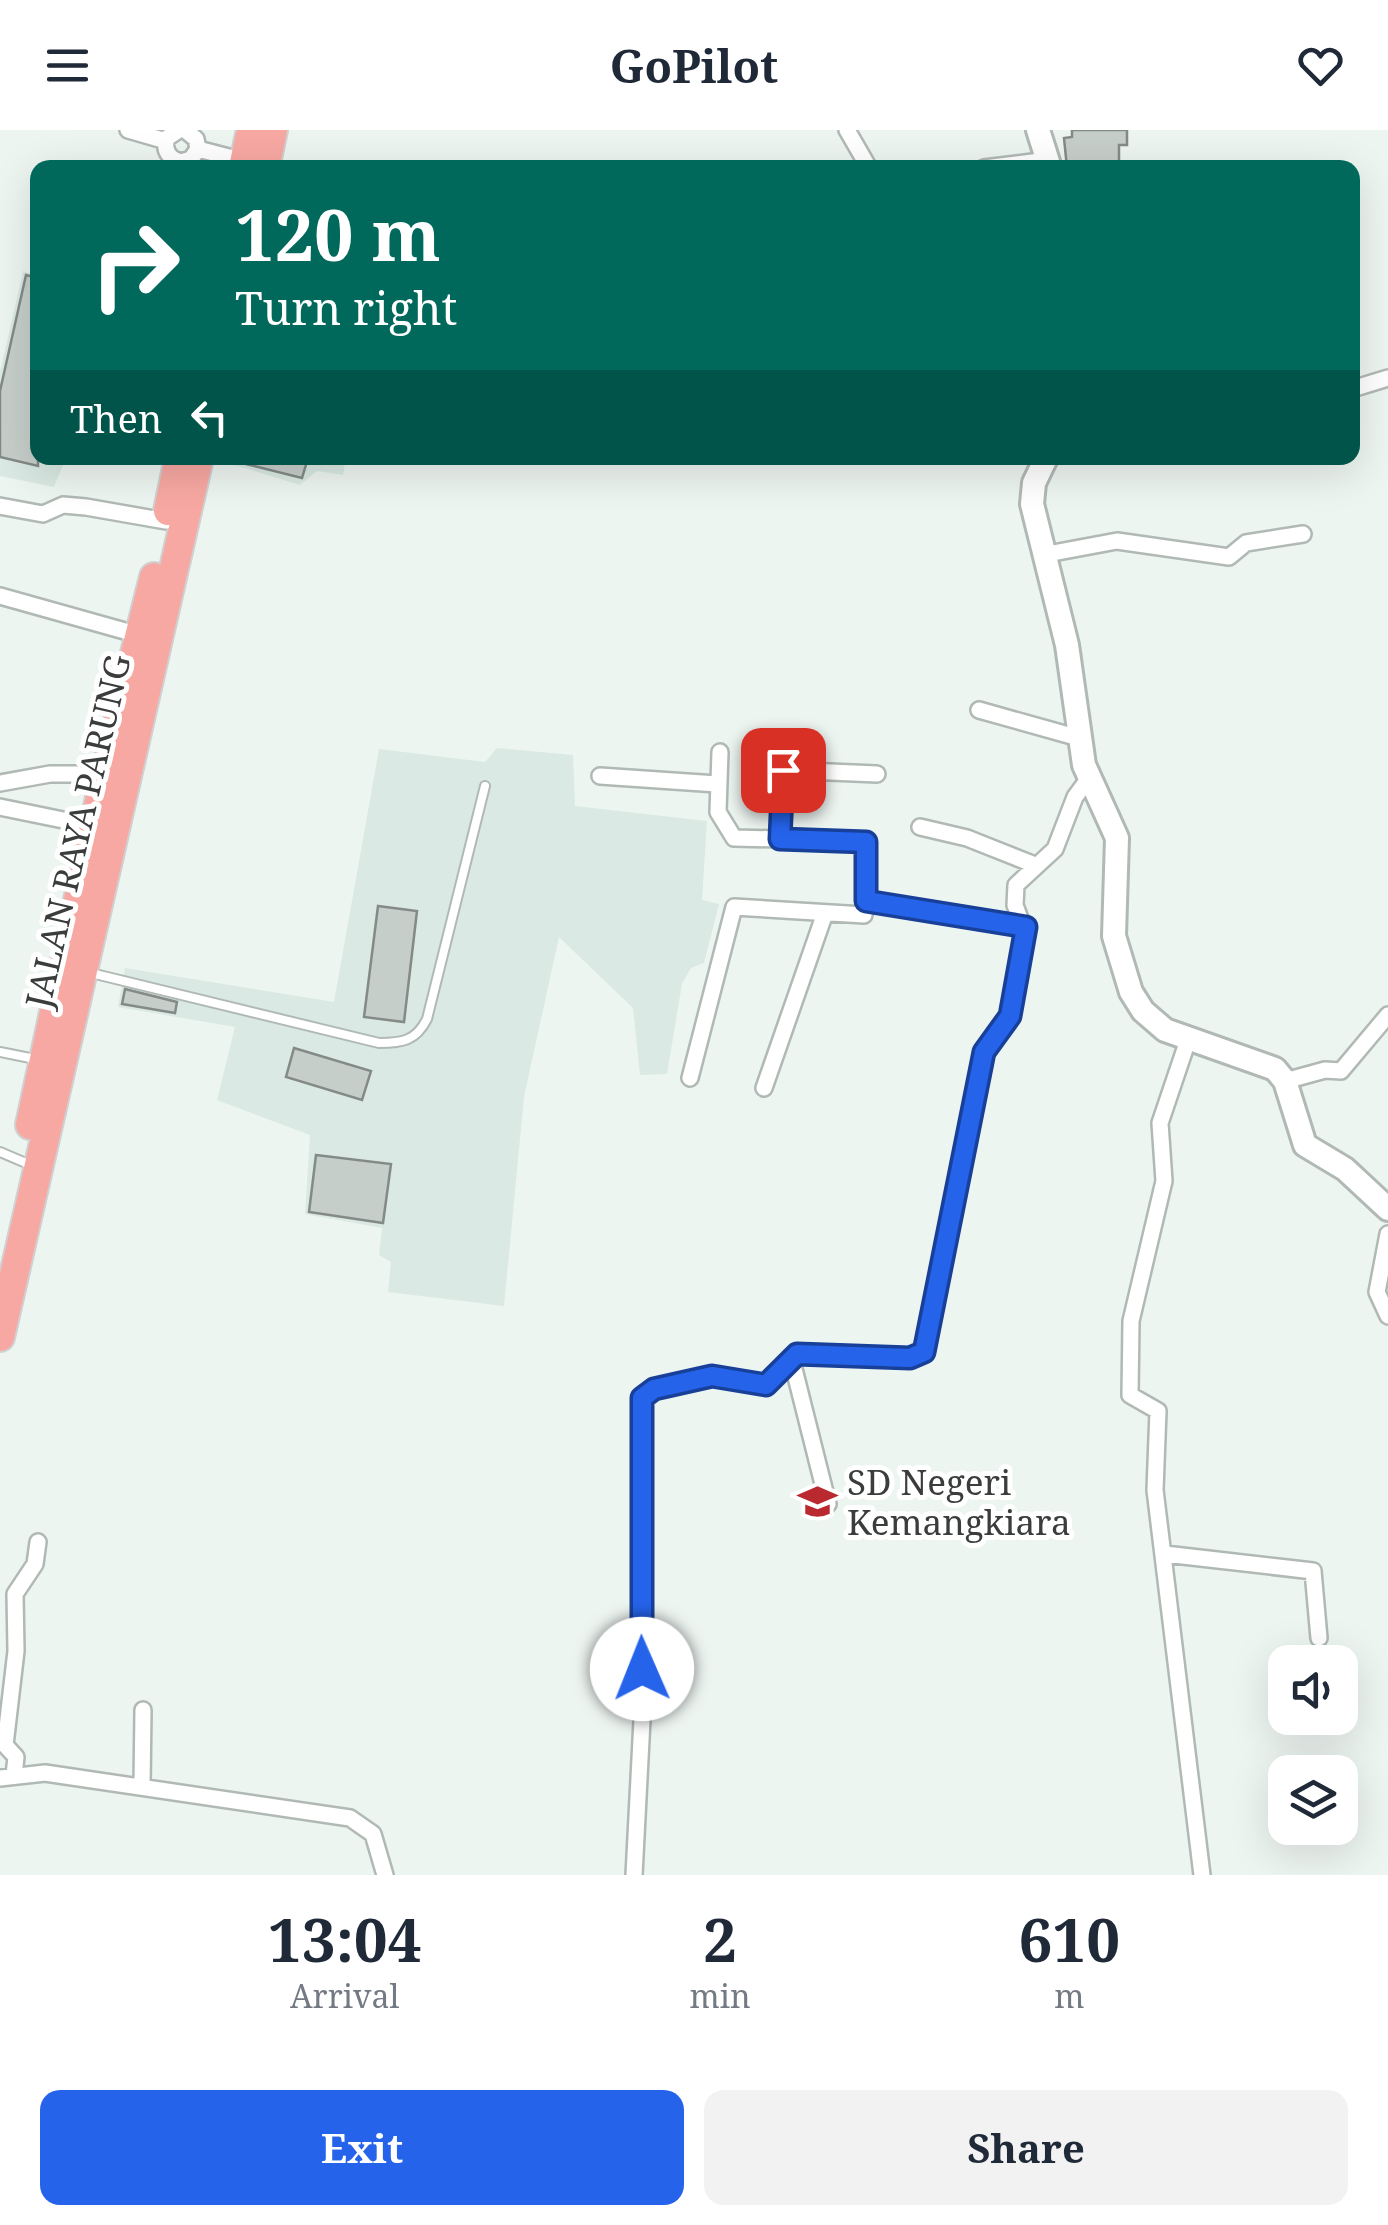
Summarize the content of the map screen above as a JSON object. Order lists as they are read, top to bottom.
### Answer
{
  "streets": {
    "highway": ["JALAN RAYA PARUNG"]
  },
  "places": {
    "school or university": ["SD Negeri Kemangkiara"]
  },
  "page": {
    "header": "GoPilot",
    "turn": ["120 m", "Turn right"],
    "then": "Then",
    "eta": [
      "13:04",
      "Arrival",
      "2",
      "min",
      "610",
      "m"
    ],
    "buttons": ["Exit", "Share"]
  }
}
